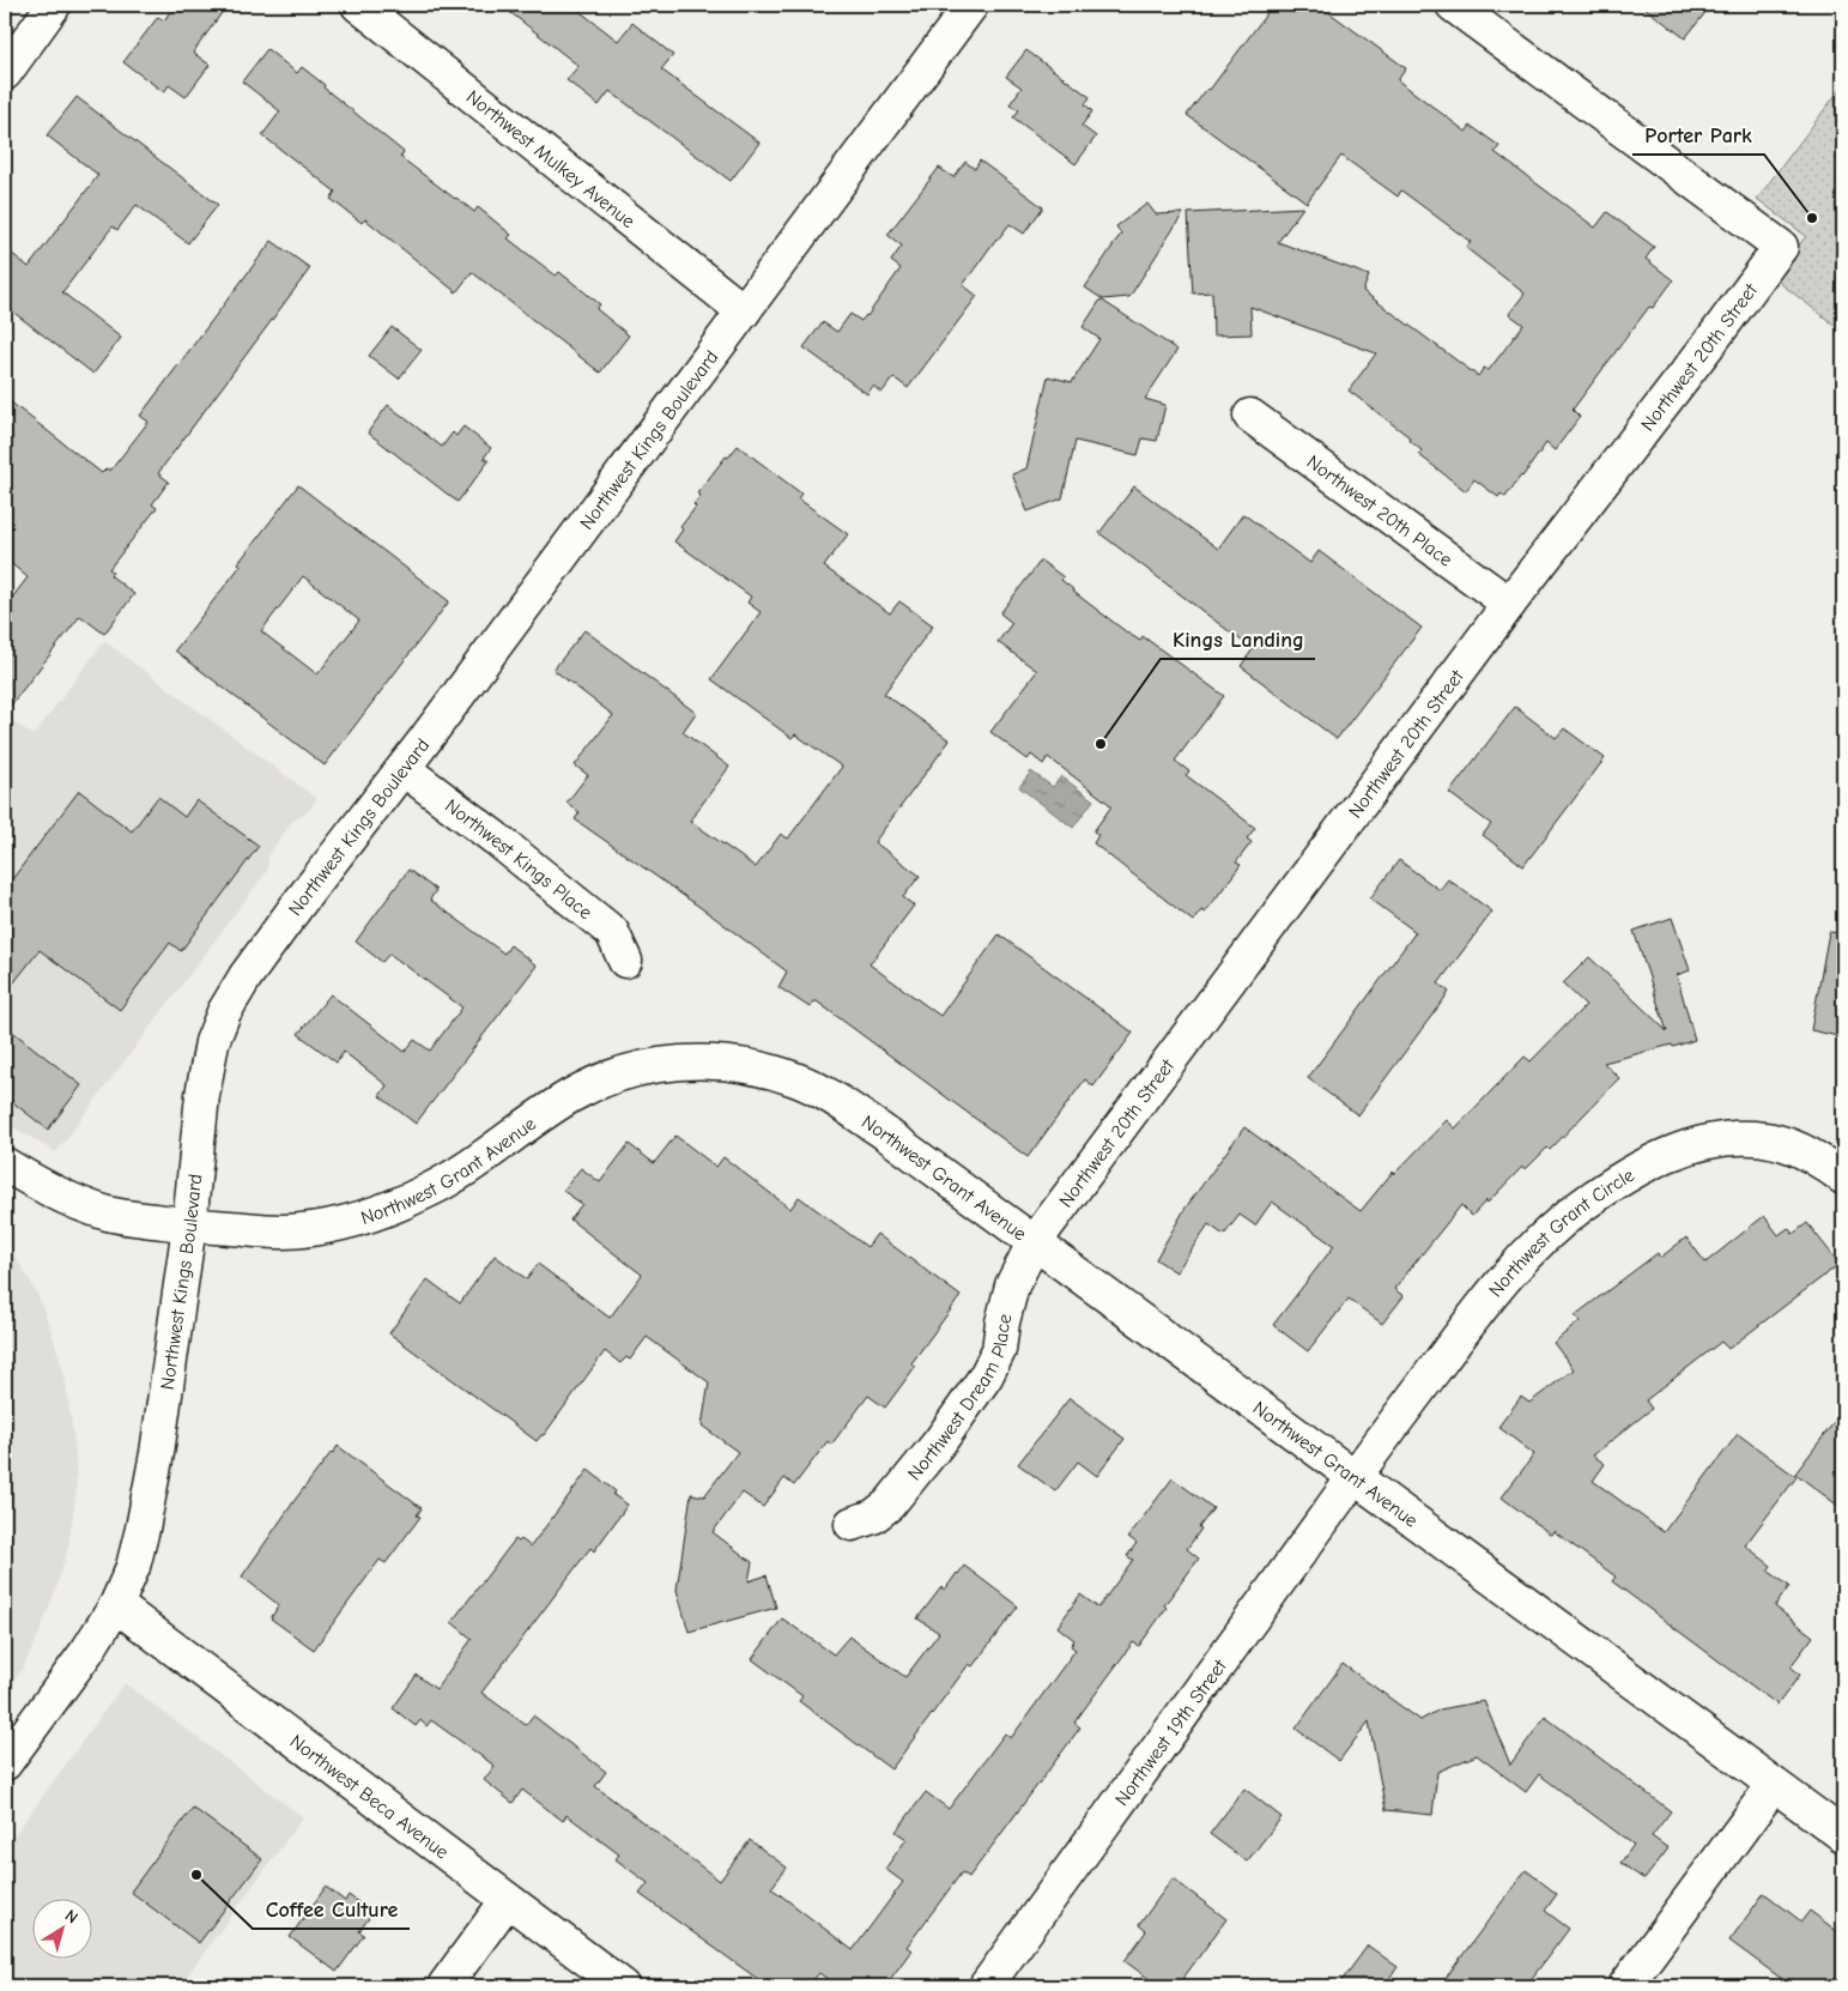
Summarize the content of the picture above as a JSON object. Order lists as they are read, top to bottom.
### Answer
{
  "streets": {
    "street": [
      "Northwest Mulkey Avenue",
      "Northwest 20th Street",
      "Northwest Kings Boulevard",
      "Northwest 20th Place",
      "Northwest Kings Place",
      "Northwest Grant Avenue",
      "Northwest Grant Circle",
      "Northwest Dream Place",
      "Northwest 19th Street",
      "Northwest Beca Avenue"
    ]
  },
  "crossings": [
    ["Northwest Mulkey Avenue", "Northwest Kings Boulevard"],
    ["Northwest 20th Street", "Northwest 20th Place"],
    ["Northwest 20th Street", "Northwest Grant Avenue"],
    ["Northwest 20th Street", "Northwest Dream Place"],
    ["Northwest Kings Boulevard", "Northwest Kings Place"],
    ["Northwest Kings Boulevard", "Northwest Grant Avenue"],
    ["Northwest Kings Boulevard", "Northwest Beca Avenue"],
    ["Northwest Grant Avenue", "Northwest Grant Circle"],
    ["Northwest Grant Avenue", "Northwest Dream Place"],
    ["Northwest Grant Avenue", "Northwest 19th Street"],
    ["Northwest Grant Circle", "Northwest 19th Street"]
  ],
  "places": ["Porter Park", "Kings Landing", "Coffee Culture"],
  "north": "top right"
}
